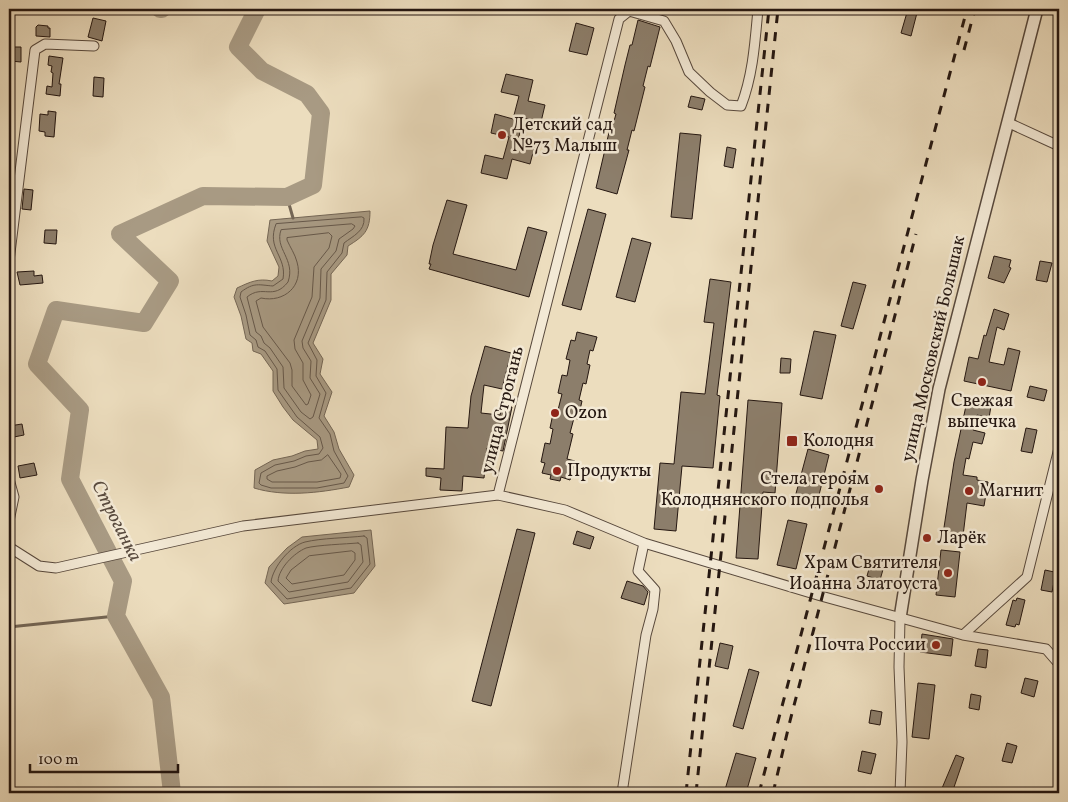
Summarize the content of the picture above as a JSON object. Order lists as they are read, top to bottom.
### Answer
{
  "streets": {
    "street": ["улица Московский Большак", "улица Строгань"]
  },
  "crossings": [
    ["улица Московский Большак", "улица Строгань"]
  ],
  "water": ["Строганка"],
  "places": {
    "other": [
      "Детский сад №73 Малыш",
      "Свежая выпечка",
      "Ozon",
      "Продукты",
      "Стела героям Колоднянского подполья",
      "Магнит",
      "Ларёк",
      "Храм Святителя Иоанна Златоуста",
      "Почта России"
    ],
    "transit": ["Колодня"]
  },
  "scale_bar": "100 m"
}
